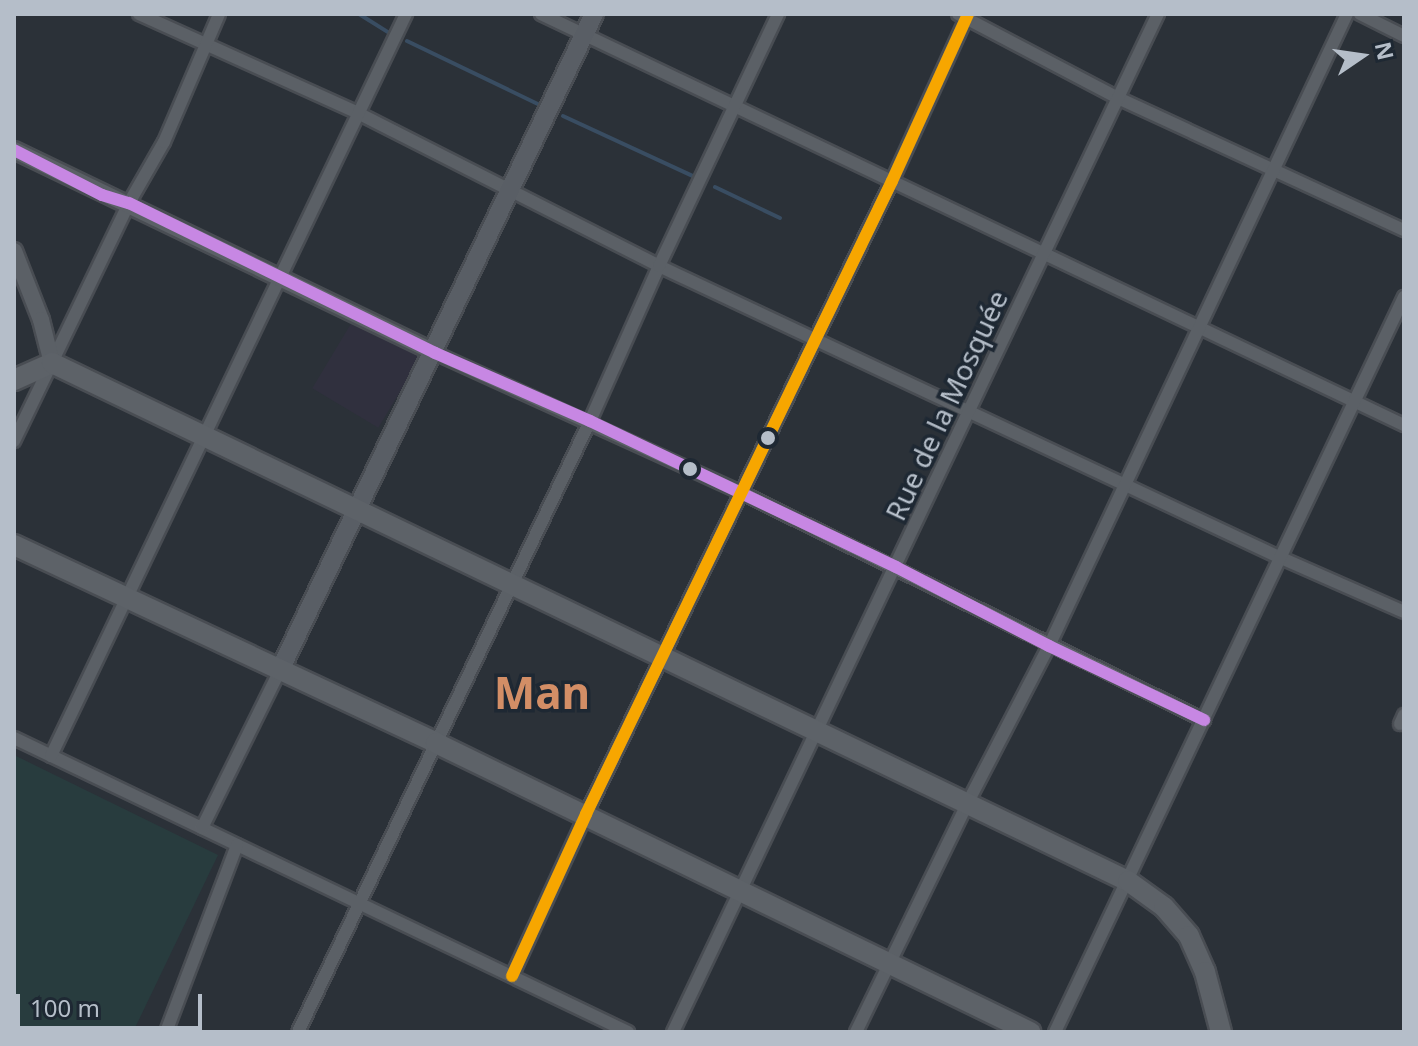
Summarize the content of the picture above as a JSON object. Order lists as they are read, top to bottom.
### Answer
{
  "streets": {
    "street": ["Rue de la Mosquée"]
  },
  "districts": ["Man"],
  "scale_bar": "100 m",
  "north": "right"
}
